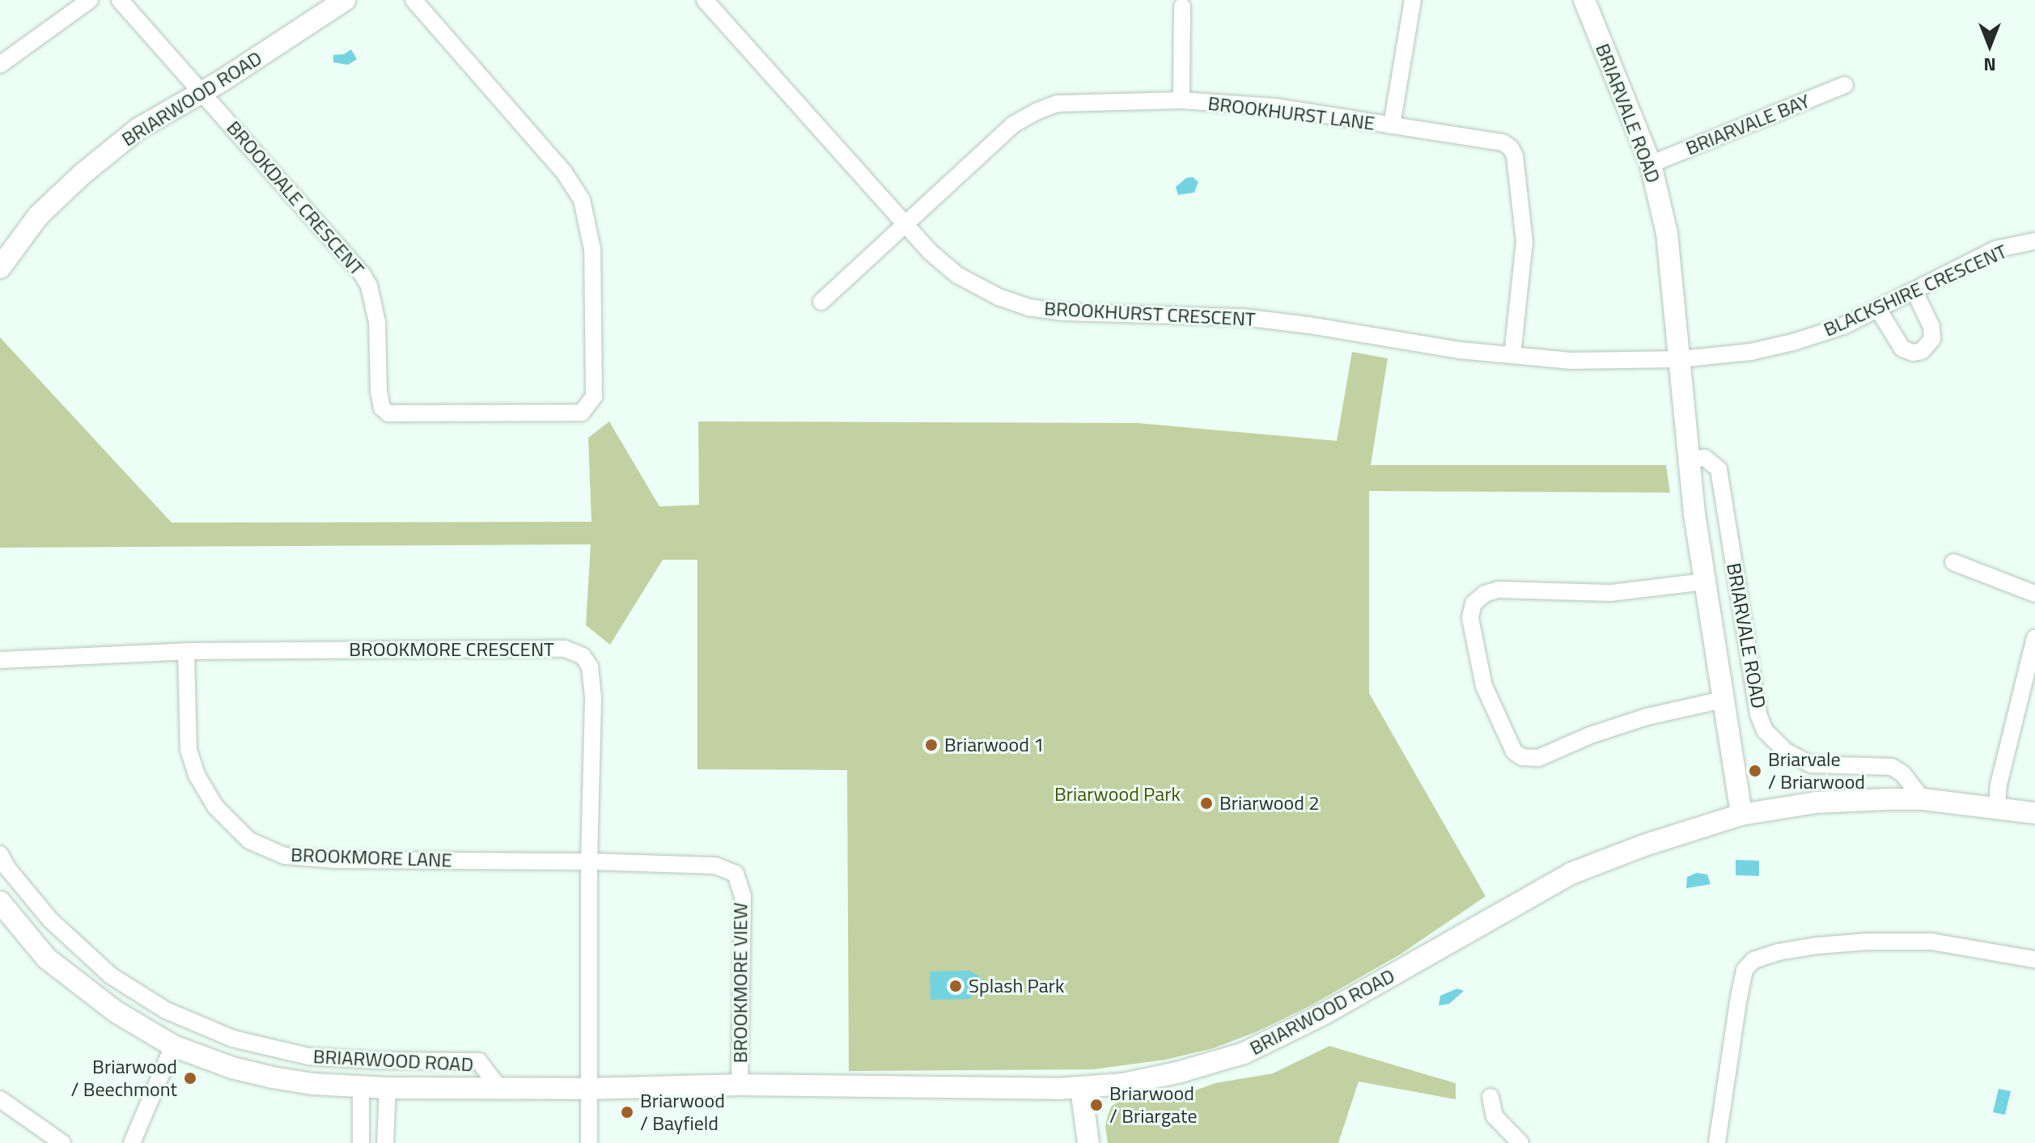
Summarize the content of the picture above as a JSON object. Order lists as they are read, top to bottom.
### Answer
{
  "streets": {
    "street": [
      "BRIARWOOD ROAD",
      "BROOKHURST LANE",
      "BRIARVALE ROAD",
      "BRIARVALE BAY",
      "BROOKDALE CRESCENT",
      "BLACKSHIRE CRESCENT",
      "BROOKHURST CRESCENT",
      "BROOKMORE CRESCENT",
      "BROOKMORE LANE",
      "BROOKMORE VIEW"
    ]
  },
  "crossings": [
    ["BRIARWOOD ROAD", "BRIARVALE ROAD"],
    ["BRIARWOOD ROAD", "BROOKDALE CRESCENT"],
    ["BRIARWOOD ROAD", "BROOKMORE CRESCENT"],
    ["BRIARWOOD ROAD", "BROOKMORE VIEW"],
    ["BROOKHURST LANE", "BROOKHURST CRESCENT"],
    ["BRIARVALE ROAD", "BRIARVALE BAY"],
    ["BRIARVALE ROAD", "BLACKSHIRE CRESCENT"],
    ["BRIARVALE ROAD", "BROOKHURST CRESCENT"],
    ["BLACKSHIRE CRESCENT", "BROOKHURST CRESCENT"],
    ["BROOKMORE CRESCENT", "BROOKMORE LANE"],
    ["BROOKMORE CRESCENT", "BROOKMORE VIEW"],
    ["BROOKMORE LANE", "BROOKMORE VIEW"]
  ],
  "parks": ["Briarwood Park"],
  "places": [
    "Briarwood 1",
    "Briarvale / Briarwood",
    "Briarwood 2",
    "Splash Park",
    "Briarwood / Beechmont",
    "Briarwood / Briargate",
    "Briarwood / Bayfield"
  ],
  "north": "bottom"
}
